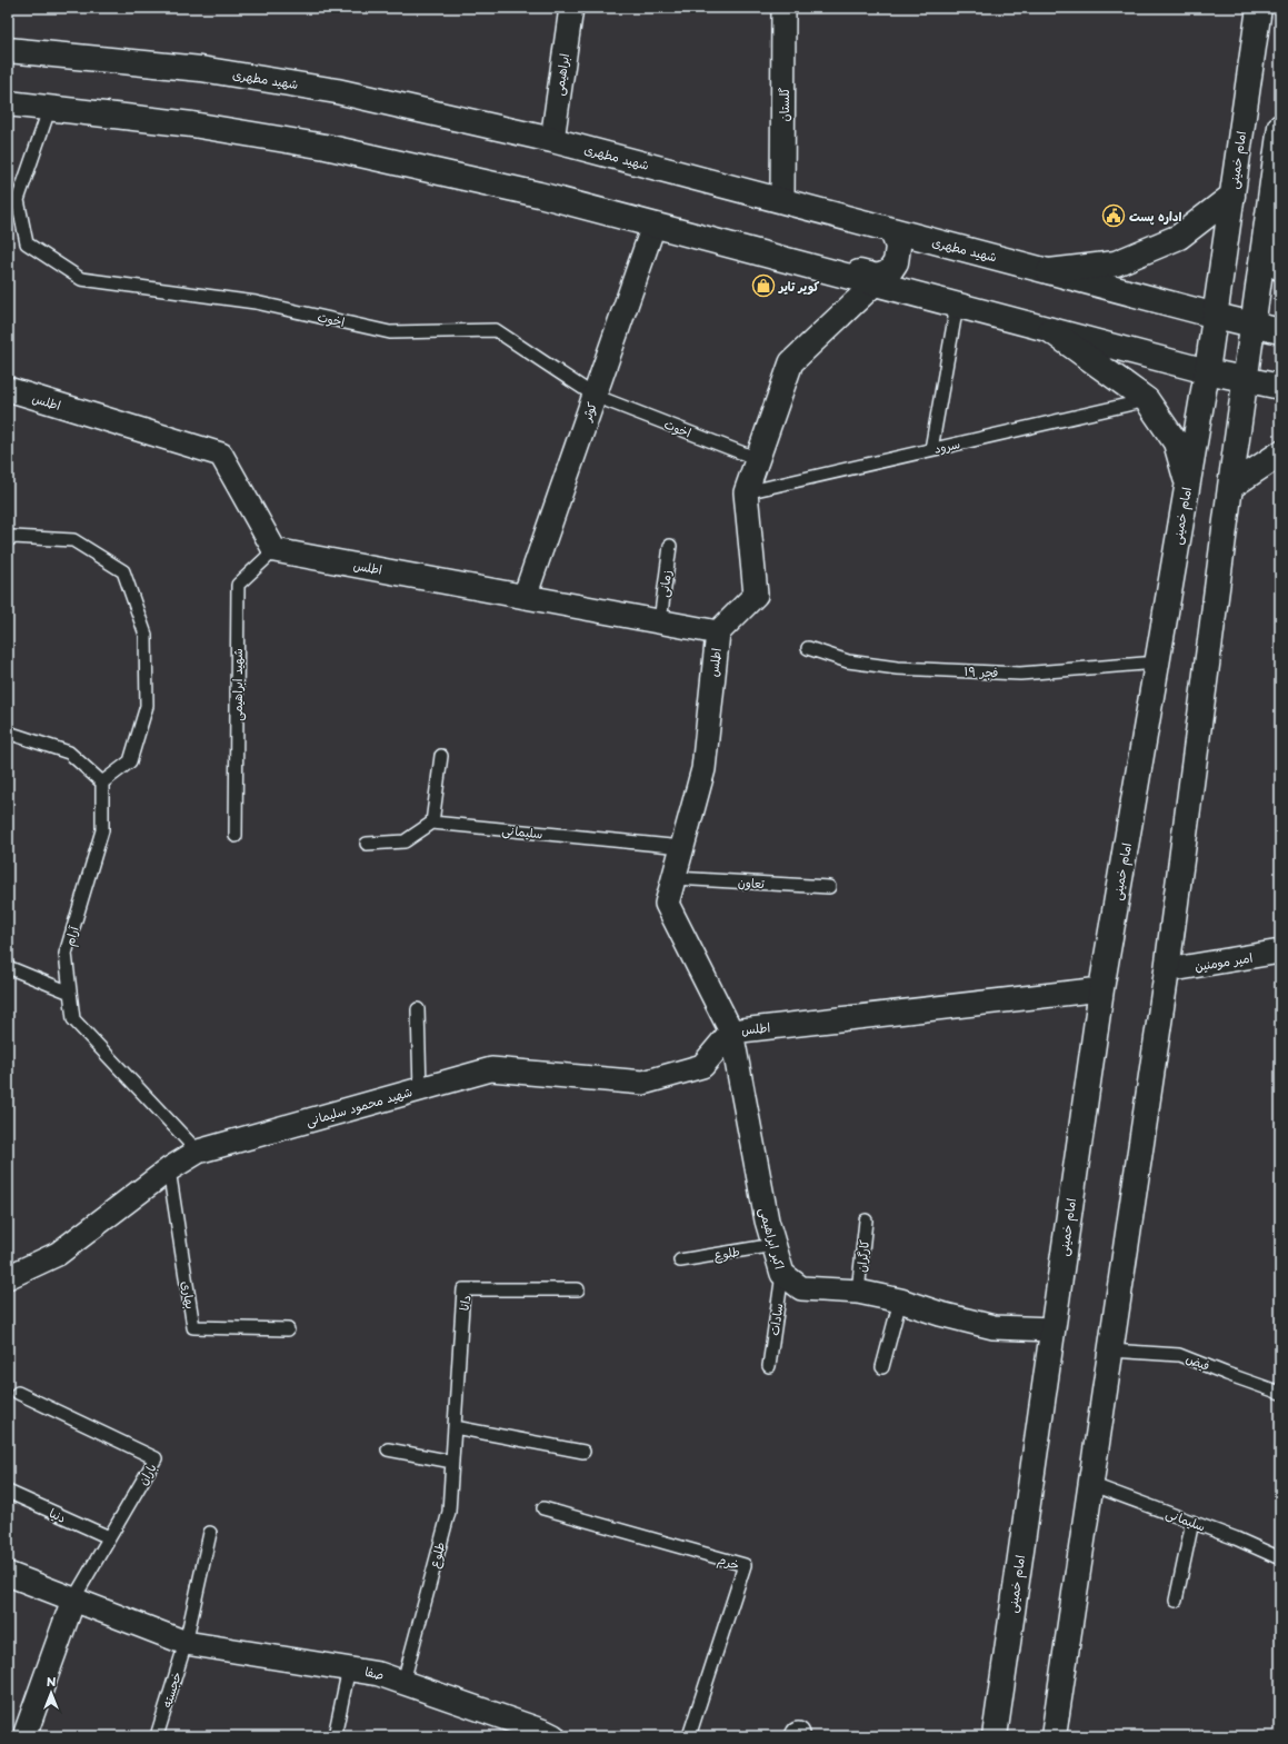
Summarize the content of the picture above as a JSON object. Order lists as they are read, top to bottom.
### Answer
{
  "streets": {
    "main road": ["شهید مطهری", "امام خمینی"],
    "street": [
      "ابراهیمی",
      "گلستان",
      "اطلس",
      "کوثر",
      "امیر مومنین",
      "شهید محمود سلیمانی",
      "اکبر ابراهیمی",
      "صفا"
    ],
    "lane": [
      "اخوت",
      "سرود",
      "زمانی",
      "فجر ۱۹",
      "شهید ابراهیمی",
      "سلیمانی",
      "تعاون",
      "آرام",
      "طلوع",
      "کارگران",
      "بهاری",
      "دانا",
      "سادات",
      "فیض",
      "باران",
      "دنیا",
      "خرم",
      "خجسته"
    ]
  },
  "crossings": [
    ["ابراهیمی", "شهید مطهری"],
    ["شهید مطهری", "گلستان"],
    ["شهید مطهری", "امام خمینی"],
    ["امام خمینی", "اطلس"],
    ["امام خمینی", "فجر ۱۹"],
    ["امام خمینی", "اکبر ابراهیمی"],
    ["اخوت", "کوثر"],
    ["اطلس", "کوثر"],
    ["اطلس", "زمانی"],
    ["اطلس", "شهید ابراهیمی"],
    ["اطلس", "سلیمانی"],
    ["اطلس", "تعاون"],
    ["اطلس", "شهید محمود سلیمانی"],
    ["اطلس", "اکبر ابراهیمی"],
    ["آرام", "شهید محمود سلیمانی"],
    ["شهید محمود سلیمانی", "اکبر ابراهیمی"],
    ["شهید محمود سلیمانی", "بهاری"],
    ["اکبر ابراهیمی", "طلوع"],
    ["اکبر ابراهیمی", "کارگران"],
    ["اکبر ابراهیمی", "سادات"],
    ["طلوع", "دانا"],
    ["طلوع", "صفا"],
    ["باران", "دنیا"],
    ["باران", "صفا"],
    ["صفا", "خجسته"]
  ],
  "places": {
    "public building": ["اداره پست"],
    "shop": ["کویر تایر"]
  },
  "north": "top"
}
